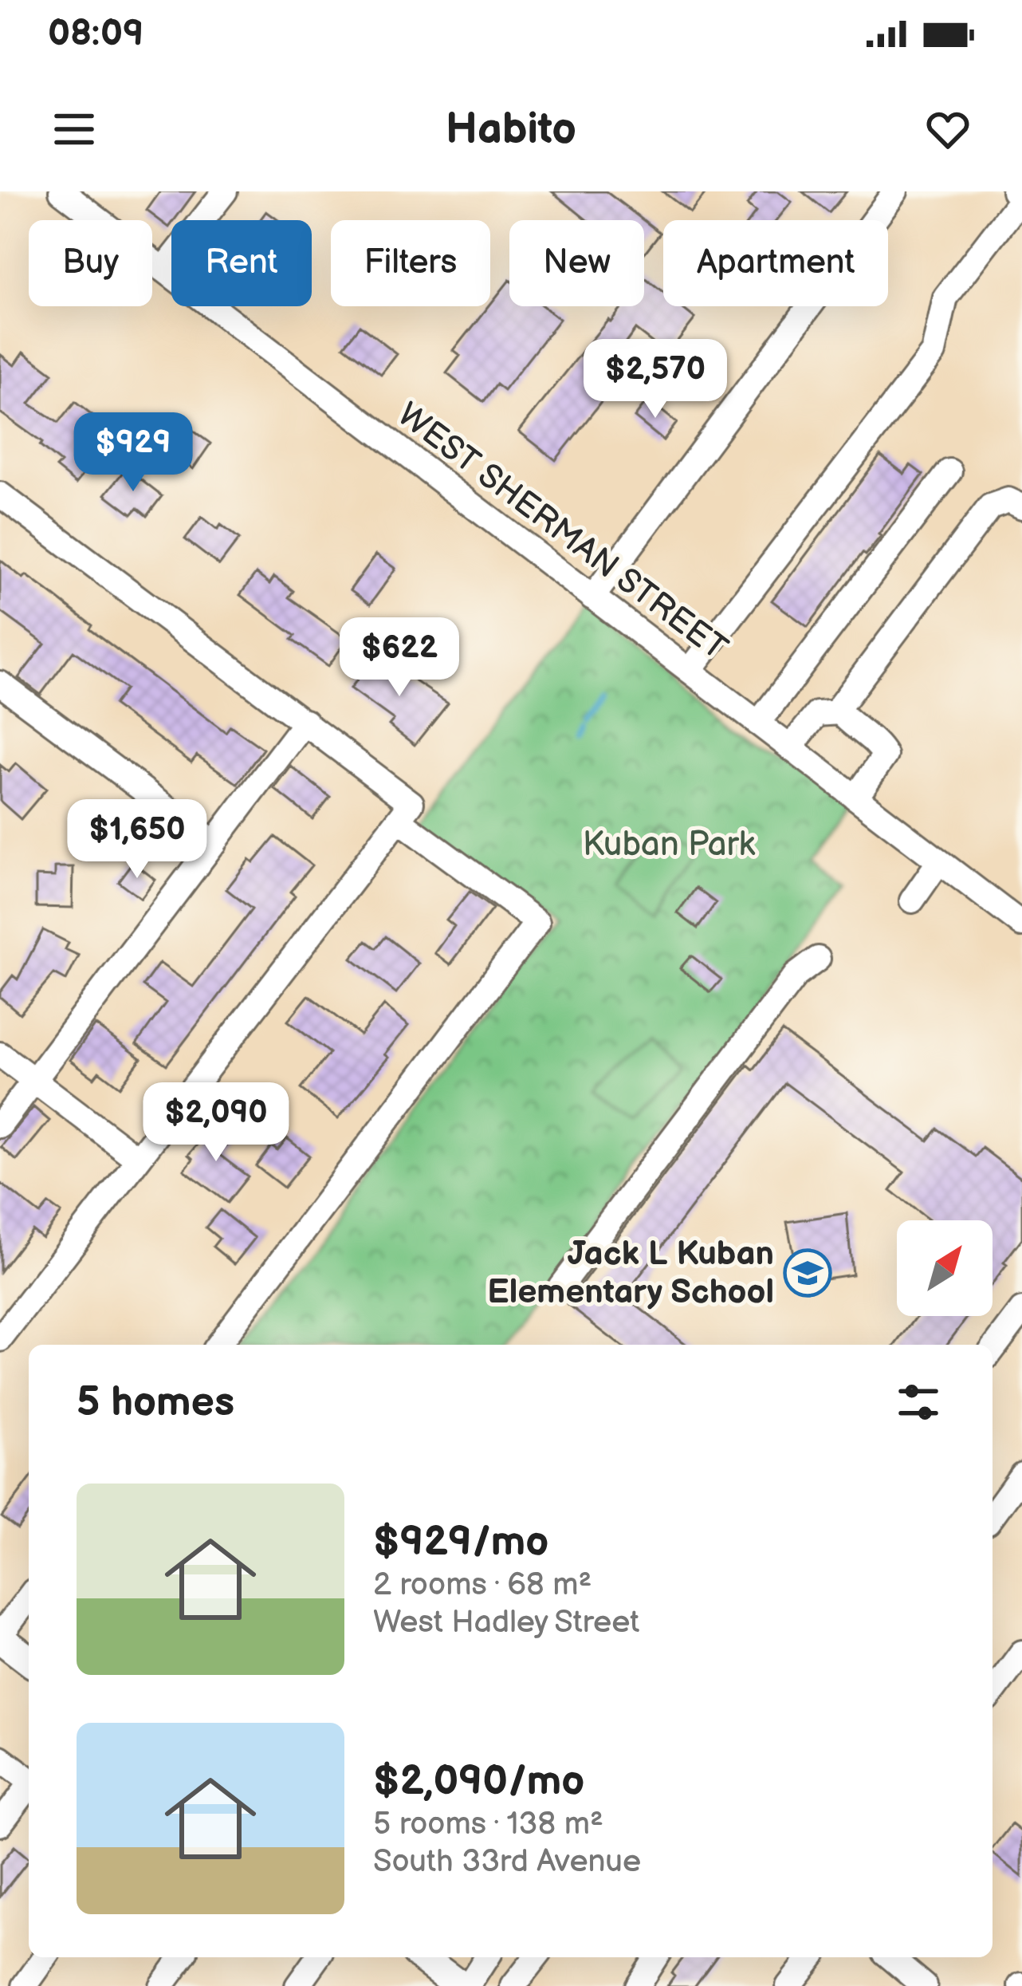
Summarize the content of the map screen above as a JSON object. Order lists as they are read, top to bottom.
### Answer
{
  "streets": {
    "street": ["WEST SHERMAN STREET"]
  },
  "parks": ["Kuban Park"],
  "places": {
    "school or university": ["Jack L Kuban Elementary School"]
  },
  "north": "top right",
  "page": {
    "status": "08:09",
    "header": "Habito",
    "chip": [
      "Buy",
      "Rent",
      "Filters",
      "New",
      "Apartment"
    ],
    "price": [
      "$2,570",
      "$929",
      "$622",
      "$1,650",
      "$2,090"
    ],
    "heading": "5 homes",
    "list": [
      {
        "name": "$929/mo",
        "note": "2 rooms · 68 m² · West Hadley Street"
      },
      {
        "name": "$2,090/mo",
        "note": "5 rooms · 138 m² · South 33rd Avenue"
      }
    ]
  }
}
